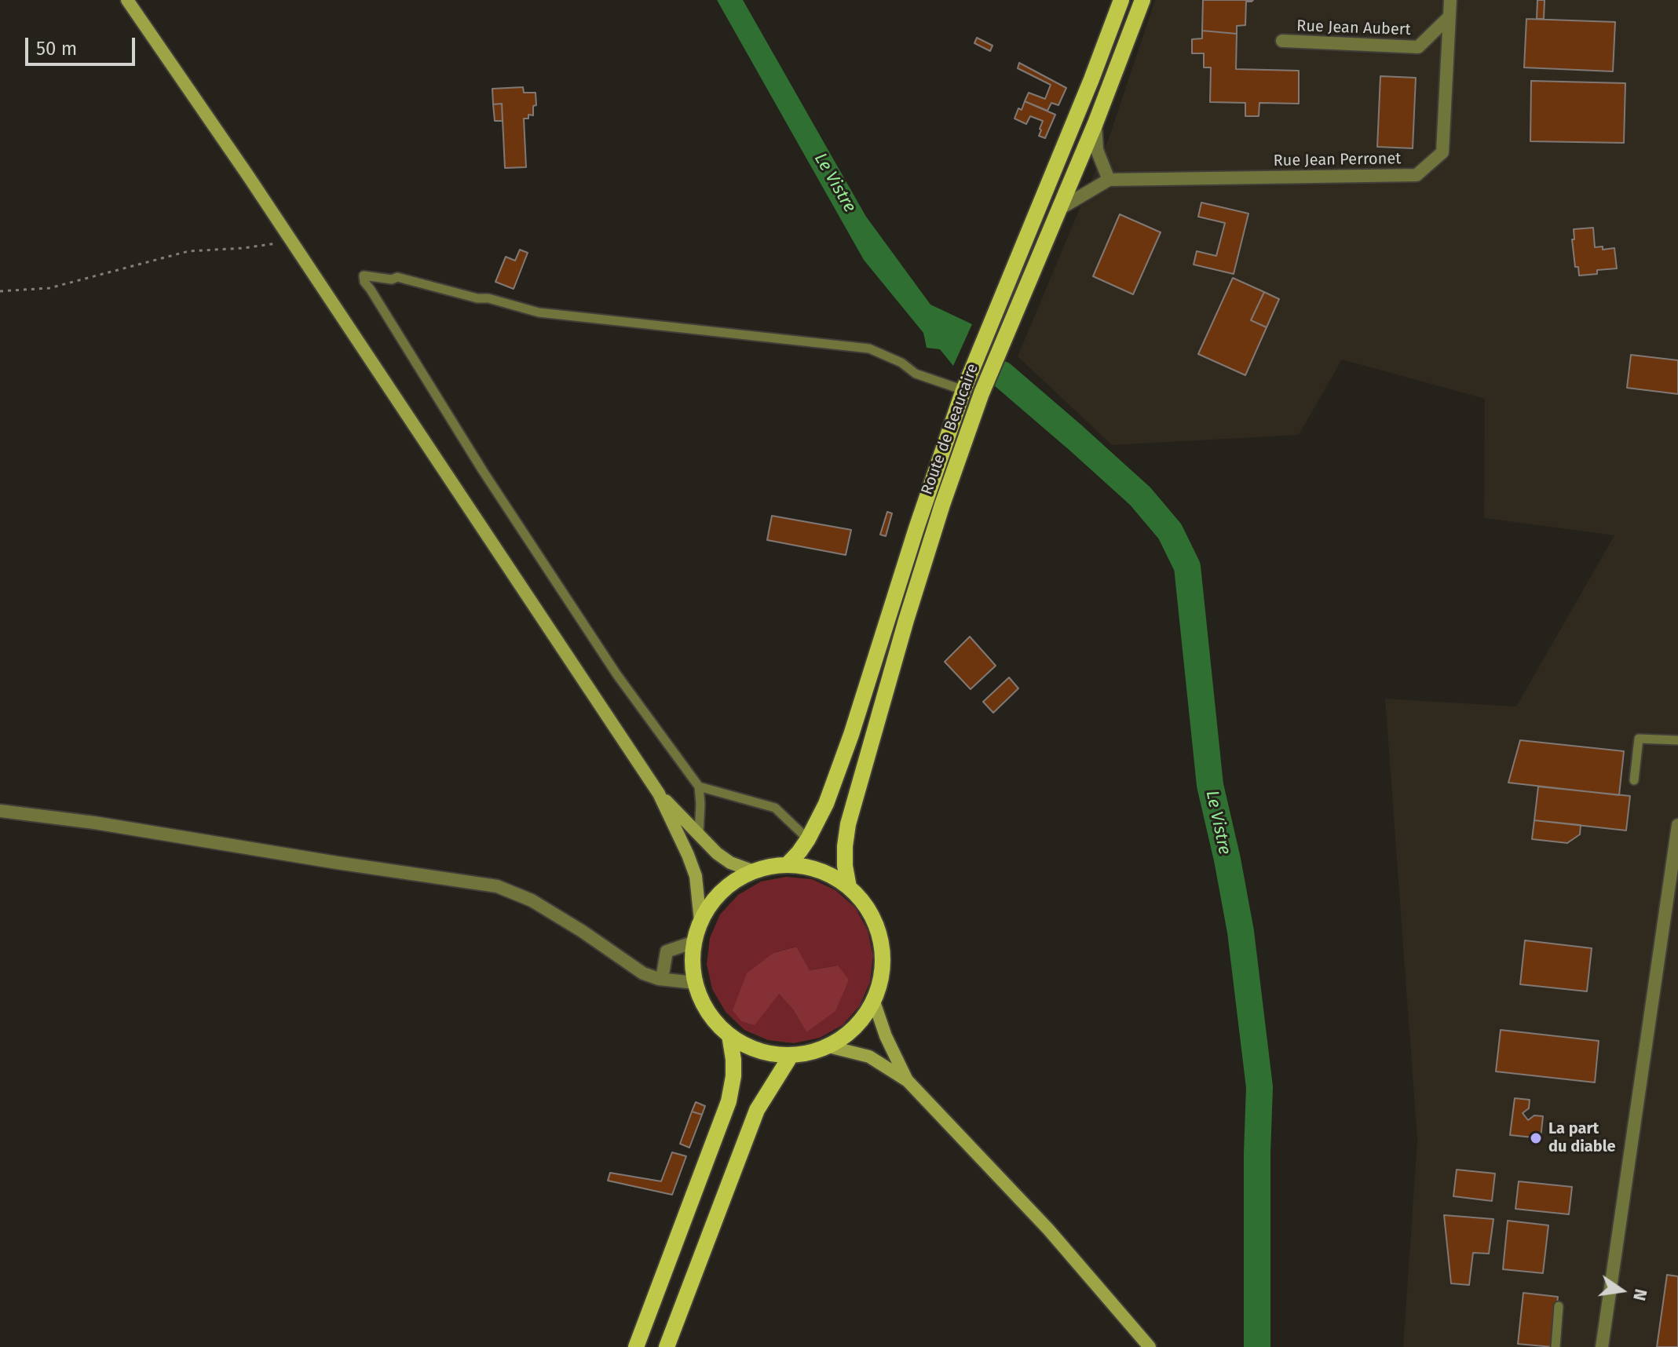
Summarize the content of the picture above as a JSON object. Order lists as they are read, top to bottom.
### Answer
{
  "streets": {
    "main road": ["Route de Beaucaire"],
    "street": ["Rue Jean Aubert", "Rue Jean Perronet"]
  },
  "crossings": [
    ["Rue Jean Aubert", "Rue Jean Perronet"],
    ["Rue Jean Perronet", "Route de Beaucaire"]
  ],
  "water": ["Le Vistre"],
  "places": ["La part du diable"],
  "scale_bar": "50 m",
  "north": "right"
}
